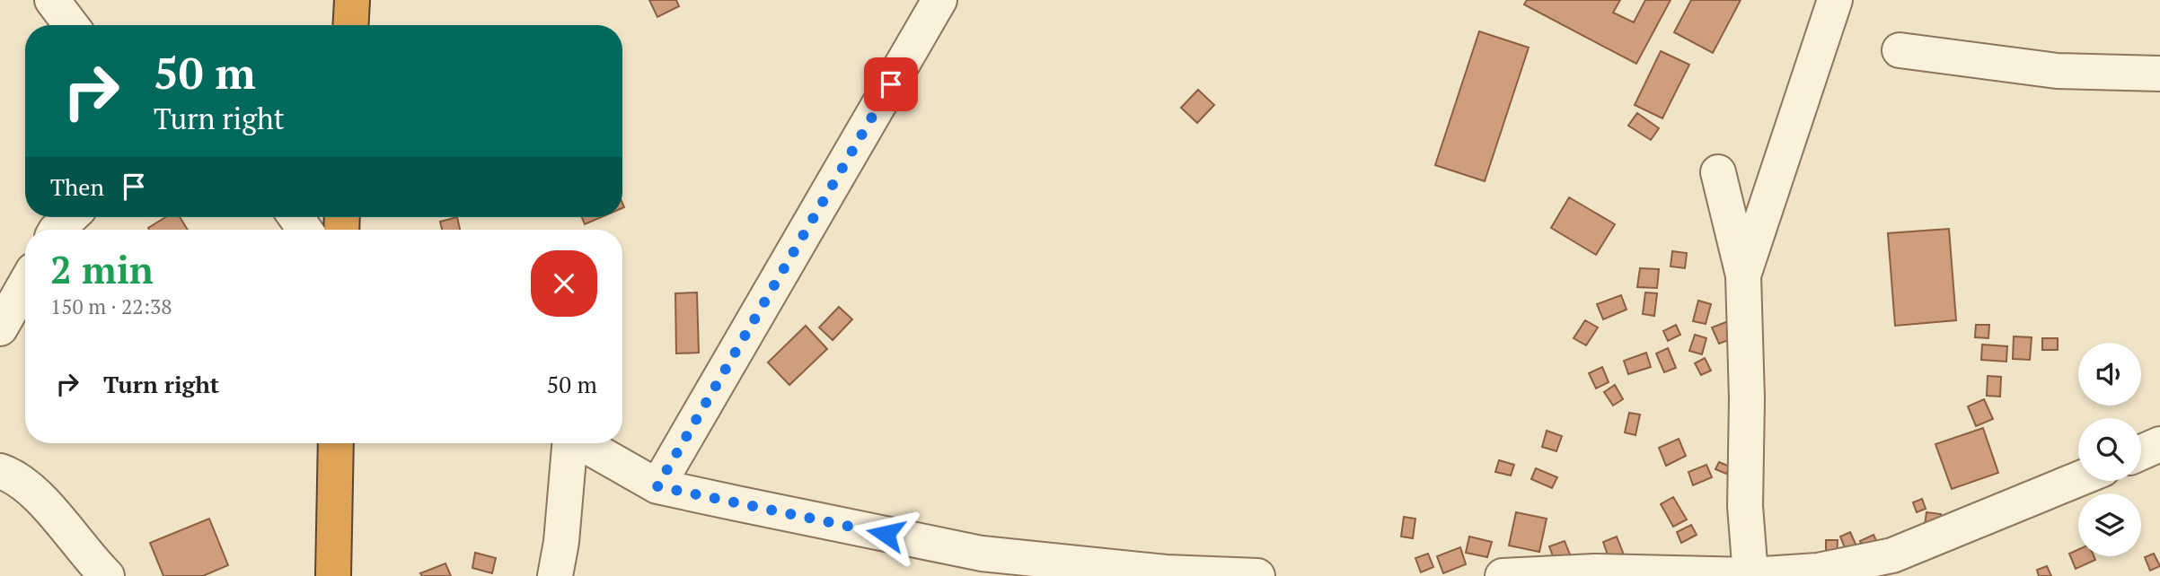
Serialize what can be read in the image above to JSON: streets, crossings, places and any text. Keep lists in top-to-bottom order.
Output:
{
  "page": {
    "turn": ["50 m", "Turn right"],
    "then": "Then",
    "heading": ["2 min", "150 m · 22:38"],
    "list": [
      {
        "name": "Turn right",
        "value": "50 m"
      }
    ]
  }
}
